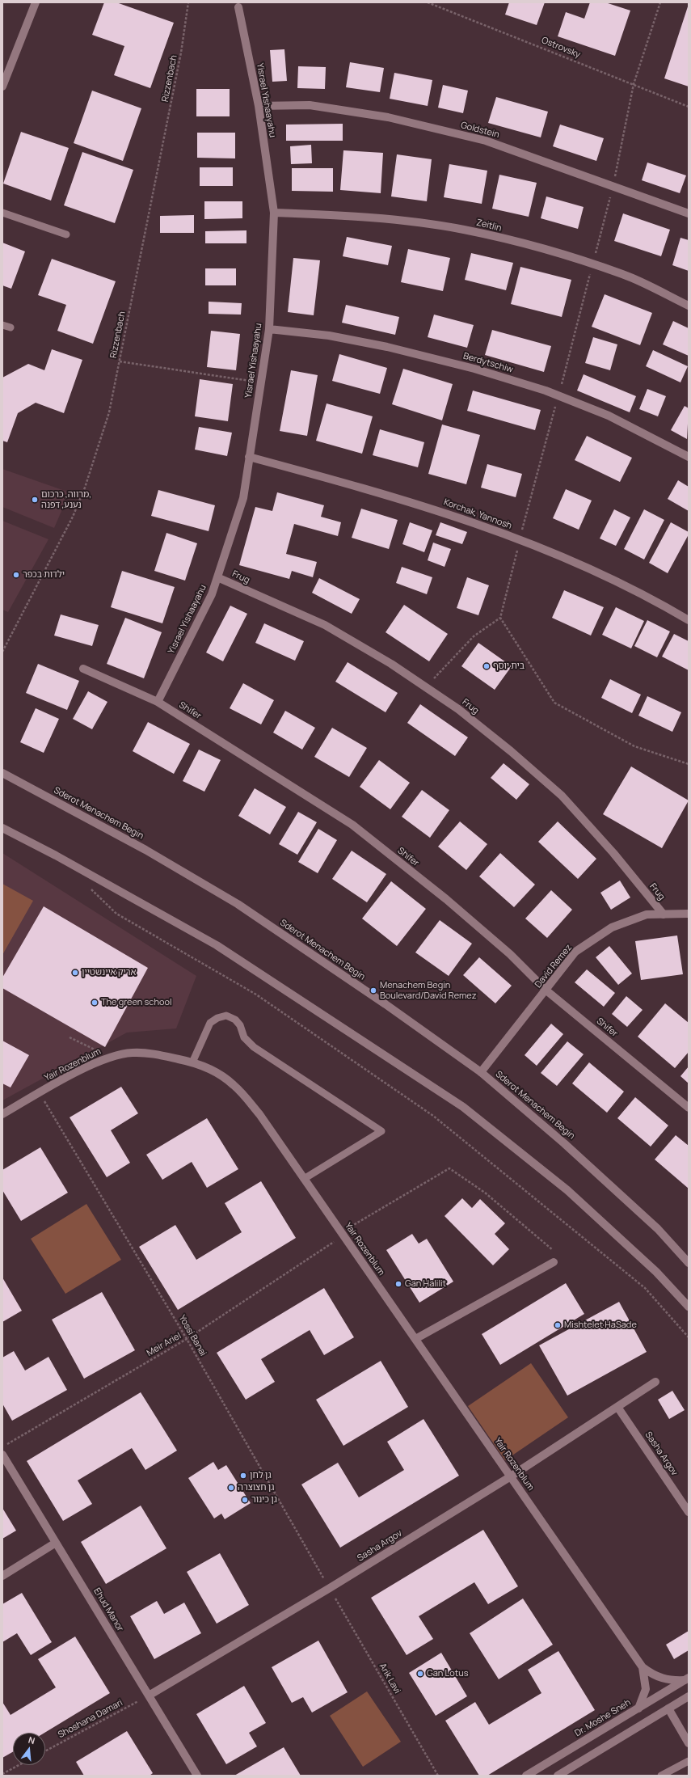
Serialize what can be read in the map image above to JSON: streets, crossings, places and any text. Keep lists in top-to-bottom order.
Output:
{
  "streets": {
    "street": [
      "Yisrael Yishaayahu",
      "Goldstein",
      "Zeitlin",
      "Berdytschiw",
      "Korchak, Yannosh",
      "Frug",
      "Shifer",
      "Sderot Menachem Begin",
      "David Remez",
      "Yair Rozenblum",
      "Sasha Argov",
      "Ehud Manor",
      "Dr. Moshe Sneh"
    ],
    "path": [
      "Ostrovsky",
      "Rizzenbach",
      "Yossi Banai",
      "Meir Ariel",
      "Arik Lavi",
      "Shoshana Damari"
    ]
  },
  "crossings": [
    ["Yisrael Yishaayahu", "Goldstein"],
    ["Yisrael Yishaayahu", "Zeitlin"],
    ["Yisrael Yishaayahu", "Berdytschiw"],
    ["Yisrael Yishaayahu", "Korchak, Yannosh"],
    ["Yisrael Yishaayahu", "Frug"],
    ["Yisrael Yishaayahu", "Shifer"],
    ["Frug", "David Remez"],
    ["Shifer", "David Remez"],
    ["Sderot Menachem Begin", "David Remez"],
    ["Yair Rozenblum", "Yossi Banai"],
    ["Yair Rozenblum", "Meir Ariel"],
    ["Yair Rozenblum", "Sasha Argov"],
    ["Yair Rozenblum", "Dr. Moshe Sneh"],
    ["Yossi Banai", "Meir Ariel"],
    ["Yossi Banai", "Sasha Argov"],
    ["Yossi Banai", "Arik Lavi"],
    ["Sasha Argov", "Ehud Manor"],
    ["Sasha Argov", "Arik Lavi"],
    ["Sasha Argov", "Shoshana Damari"],
    ["Ehud Manor", "Shoshana Damari"]
  ],
  "places": [
    "מרווה, כרכום, נענע, דפנה",
    "ילדות בכפר",
    "בית יוסף",
    "אריק איינשטיין",
    "Menachem Begin Boulevard/David Remez",
    "The green school",
    "Gan Halilit",
    "Mishtelet HaSade",
    "גן לחן",
    "גן חצוצרה",
    "גן כינור",
    "Gan Lotus"
  ],
  "north": "top"
}
